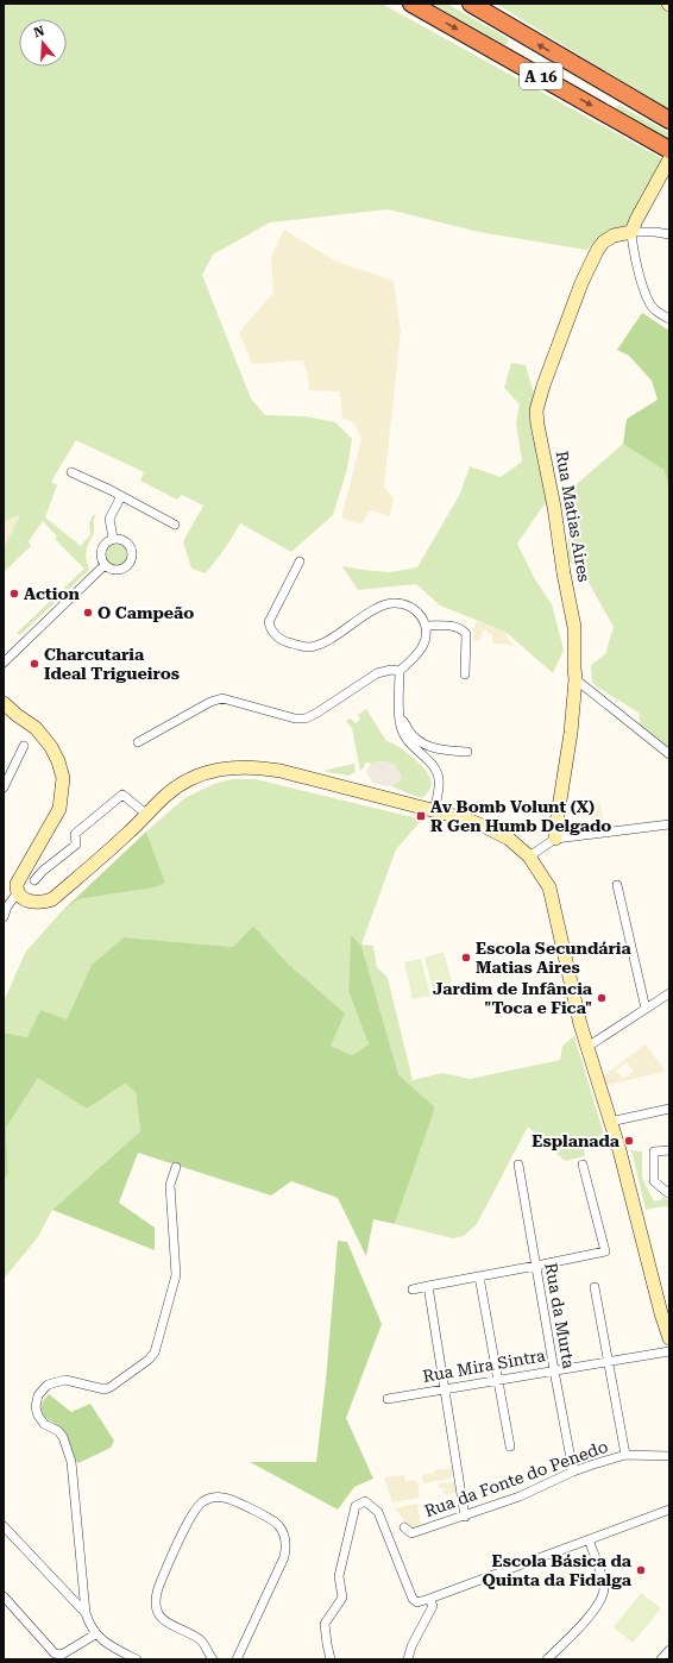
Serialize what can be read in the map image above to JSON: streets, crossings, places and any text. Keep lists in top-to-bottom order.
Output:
{
  "streets": {
    "highway": ["A 16"],
    "street": [
      "Rua Matias Aires",
      "Rua da Murta",
      "Rua Mira Sintra",
      "Rua da Fonte do Penedo"
    ]
  },
  "crossings": [
    ["Rua da Murta", "Rua Mira Sintra"],
    ["Rua da Murta", "Rua da Fonte do Penedo"]
  ],
  "places": {
    "other": [
      "Action",
      "O Campeão",
      "Charcutaria Ideal Trigueiros",
      "Escola Secundária Matias Aires",
      "Jardim de Infância \"Toca e Fica\"",
      "Esplanada",
      "Escola Básica da Quinta da Fidalga"
    ],
    "transit": ["Av Bomb Volunt (X) R Gen Humb Delgado"]
  },
  "north": "top"
}
